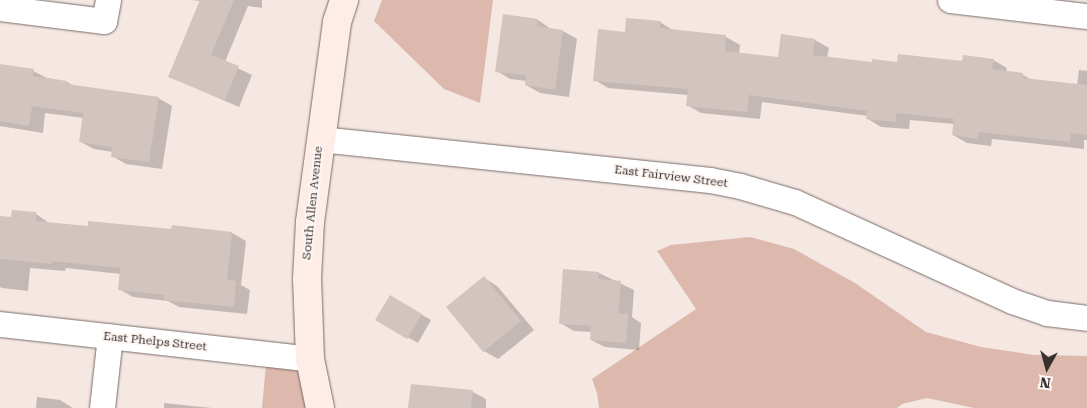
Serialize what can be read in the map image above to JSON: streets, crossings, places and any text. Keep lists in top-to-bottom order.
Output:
{
  "streets": {
    "street": ["East Fairview Street", "South Allen Avenue", "East Phelps Street"]
  },
  "crossings": [
    ["East Fairview Street", "South Allen Avenue"],
    ["South Allen Avenue", "East Phelps Street"]
  ],
  "north": "bottom"
}
